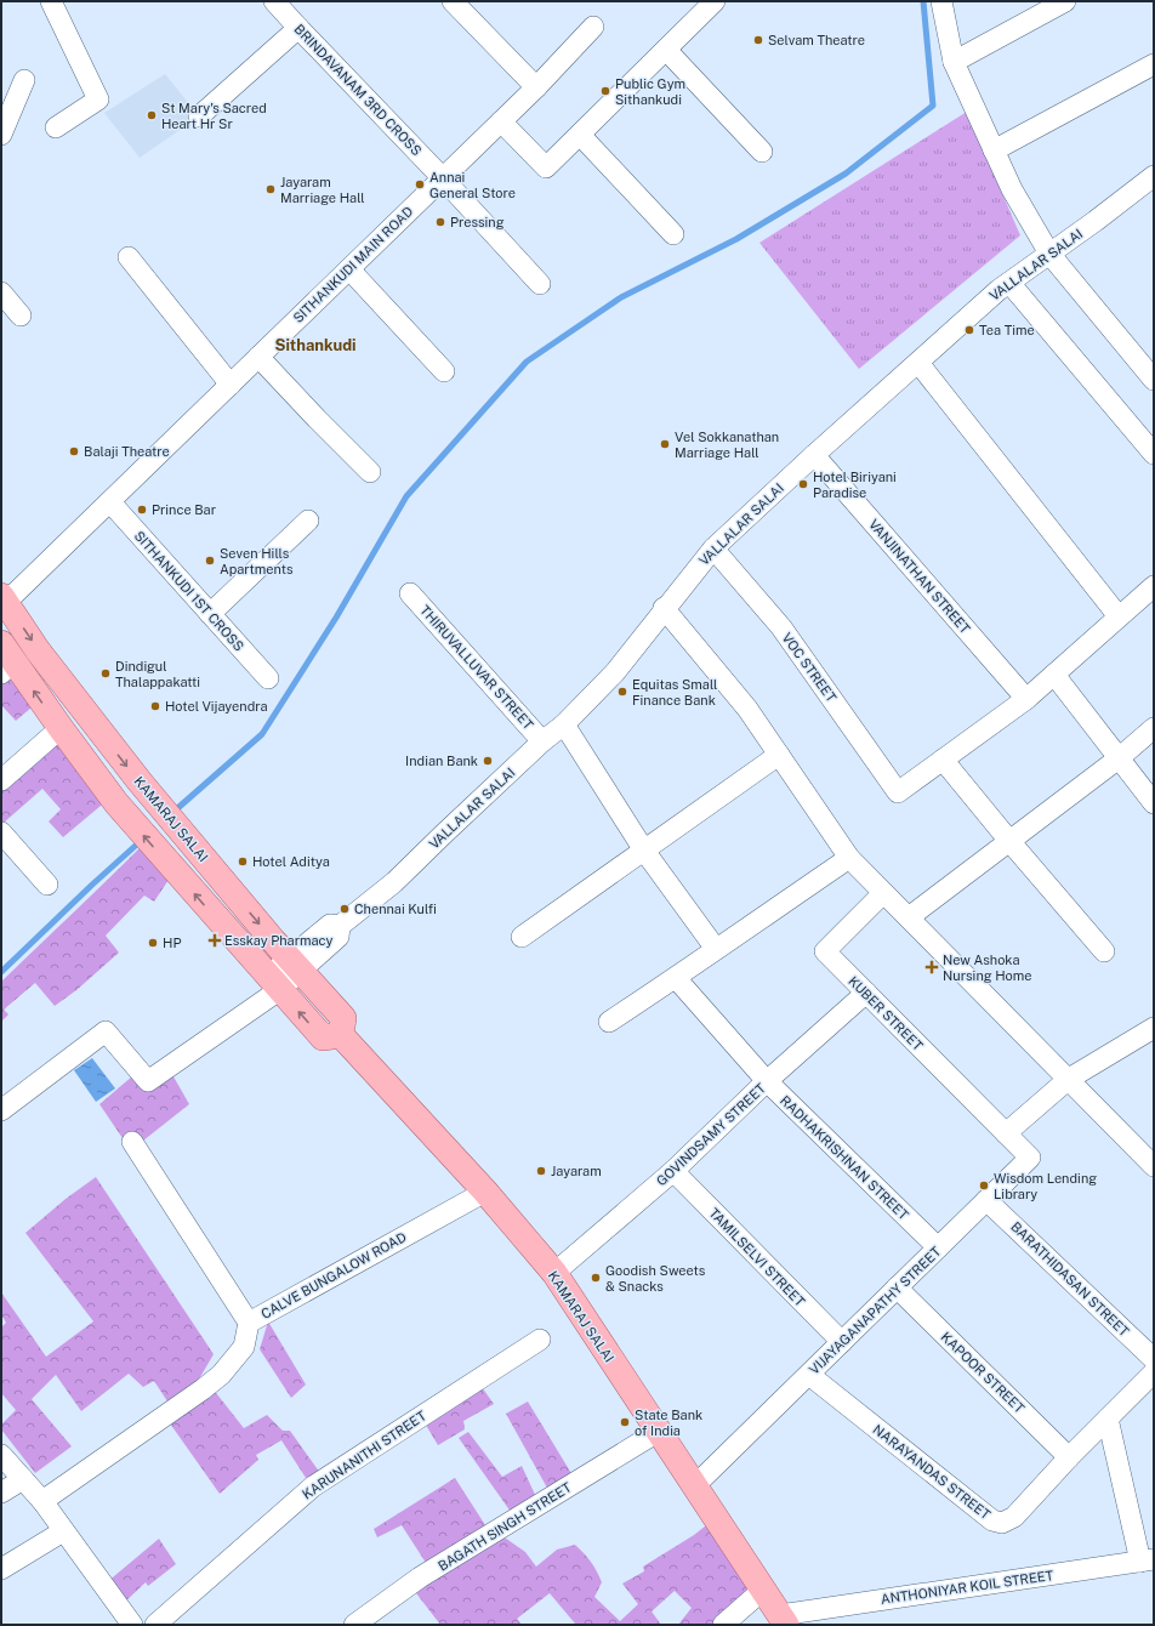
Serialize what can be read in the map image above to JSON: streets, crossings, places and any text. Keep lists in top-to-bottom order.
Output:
{
  "streets": {
    "main road": ["KAMARAJ SALAI"],
    "street": [
      "BRINDAVANAM 3RD CROSS",
      "SITHANKUDI MAIN ROAD",
      "VALLALAR SALAI",
      "VANJINATHAN STREET",
      "SITHANKUDI 1ST CROSS",
      "THIRUVALLUVAR STREET",
      "VOC STREET",
      "KUBER STREET",
      "GOVINDSAMY STREET",
      "RADHAKRISHNAN STREET",
      "TAMILSELVI STREET",
      "CALVE BUNGALOW ROAD",
      "BARATHIDASAN STREET",
      "VIJAYAGANAPATHY STREET",
      "KAPOOR STREET",
      "KARUNANITHI STREET",
      "NARAYANDAS STREET",
      "BAGATH SINGH STREET",
      "ANTHONIYAR KOIL STREET"
    ]
  },
  "crossings": [
    ["BRINDAVANAM 3RD CROSS", "SITHANKUDI MAIN ROAD"],
    ["SITHANKUDI MAIN ROAD", "SITHANKUDI 1ST CROSS"],
    ["SITHANKUDI MAIN ROAD", "KAMARAJ SALAI"],
    ["VALLALAR SALAI", "VANJINATHAN STREET"],
    ["VALLALAR SALAI", "THIRUVALLUVAR STREET"],
    ["VALLALAR SALAI", "VOC STREET"],
    ["VALLALAR SALAI", "KAMARAJ SALAI"],
    ["KAMARAJ SALAI", "GOVINDSAMY STREET"],
    ["KAMARAJ SALAI", "CALVE BUNGALOW ROAD"],
    ["KAMARAJ SALAI", "VIJAYAGANAPATHY STREET"],
    ["KAMARAJ SALAI", "BAGATH SINGH STREET"],
    ["KAMARAJ SALAI", "ANTHONIYAR KOIL STREET"],
    ["KUBER STREET", "GOVINDSAMY STREET"],
    ["KUBER STREET", "VIJAYAGANAPATHY STREET"],
    ["GOVINDSAMY STREET", "RADHAKRISHNAN STREET"],
    ["GOVINDSAMY STREET", "TAMILSELVI STREET"],
    ["RADHAKRISHNAN STREET", "VIJAYAGANAPATHY STREET"],
    ["TAMILSELVI STREET", "VIJAYAGANAPATHY STREET"],
    ["BARATHIDASAN STREET", "VIJAYAGANAPATHY STREET"],
    ["VIJAYAGANAPATHY STREET", "KAPOOR STREET"],
    ["VIJAYAGANAPATHY STREET", "NARAYANDAS STREET"],
    ["KAPOOR STREET", "NARAYANDAS STREET"]
  ],
  "districts": ["Sithankudi"],
  "places": {
    "other": [
      "Selvam Theatre",
      "Public Gym Sithankudi",
      "St Mary's Sacred Heart Hr Sr",
      "Annai General Store",
      "Jayaram Marriage Hall",
      "Pressing",
      "Tea Time",
      "Vel Sokkanathan Marriage Hall",
      "Balaji Theatre",
      "Hotel Biriyani Paradise",
      "Prince Bar",
      "Seven Hills Apartments",
      "Dindigul Thalappakatti",
      "Equitas Small Finance Bank",
      "Hotel Vijayendra",
      "Indian Bank",
      "Hotel Aditya",
      "Chennai Kulfi",
      "HP",
      "Jayaram",
      "Wisdom Lending Library",
      "Goodish Sweets & Snacks",
      "State Bank of India"
    ],
    "health": ["Esskay Pharmacy", "New Ashoka Nursing Home"]
  }
}
